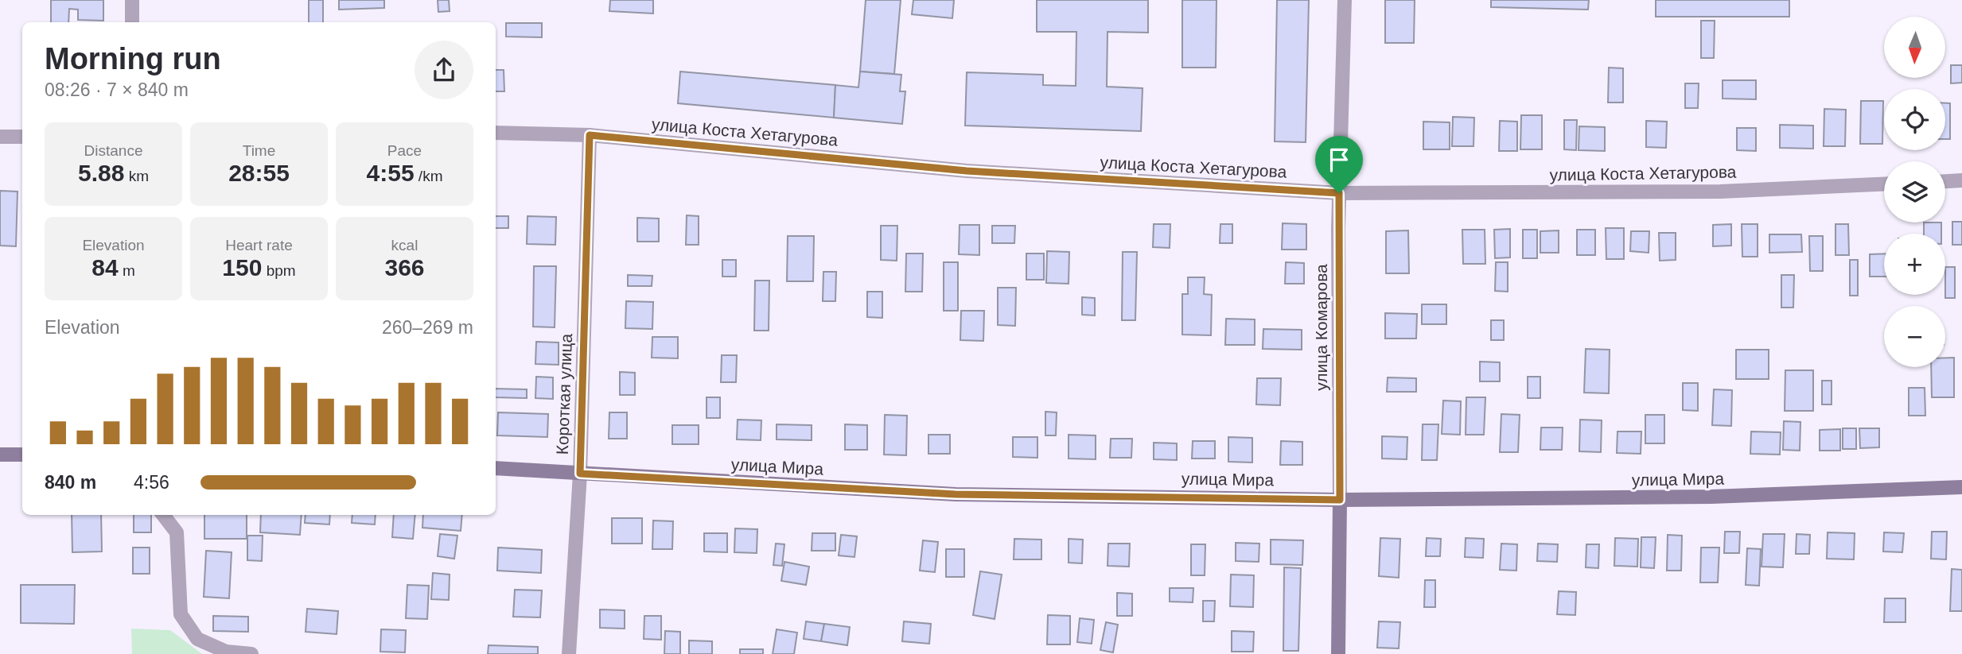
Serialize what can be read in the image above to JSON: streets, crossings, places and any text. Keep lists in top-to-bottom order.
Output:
{
  "streets": {
    "main road": ["улица Комарова", "улица Мира"],
    "street": ["улица Коста Хетагурова", "Короткая улица"]
  },
  "crossings": [
    ["улица Коста Хетагурова", "улица Комарова"],
    ["улица Коста Хетагурова", "Короткая улица"],
    ["улица Комарова", "улица Мира"],
    ["Короткая улица", "улица Мира"]
  ],
  "north": "bottom",
  "page": {
    "map_buttons": ["+", "−"],
    "heading": ["Morning run", "08:26 · 7 × 840 m"],
    "stats": [
      ["Distance", "5.88 km"],
      ["Time", "28:55"],
      ["Pace", "4:55 /km"],
      ["Elevation", "84 m"],
      ["Heart rate", "150 bpm"],
      ["kcal", "366"]
    ],
    "chart": ["Elevation", "260–269 m"],
    "list": [
      {
        "name": "840 m",
        "note": "4:56"
      }
    ]
  }
}
